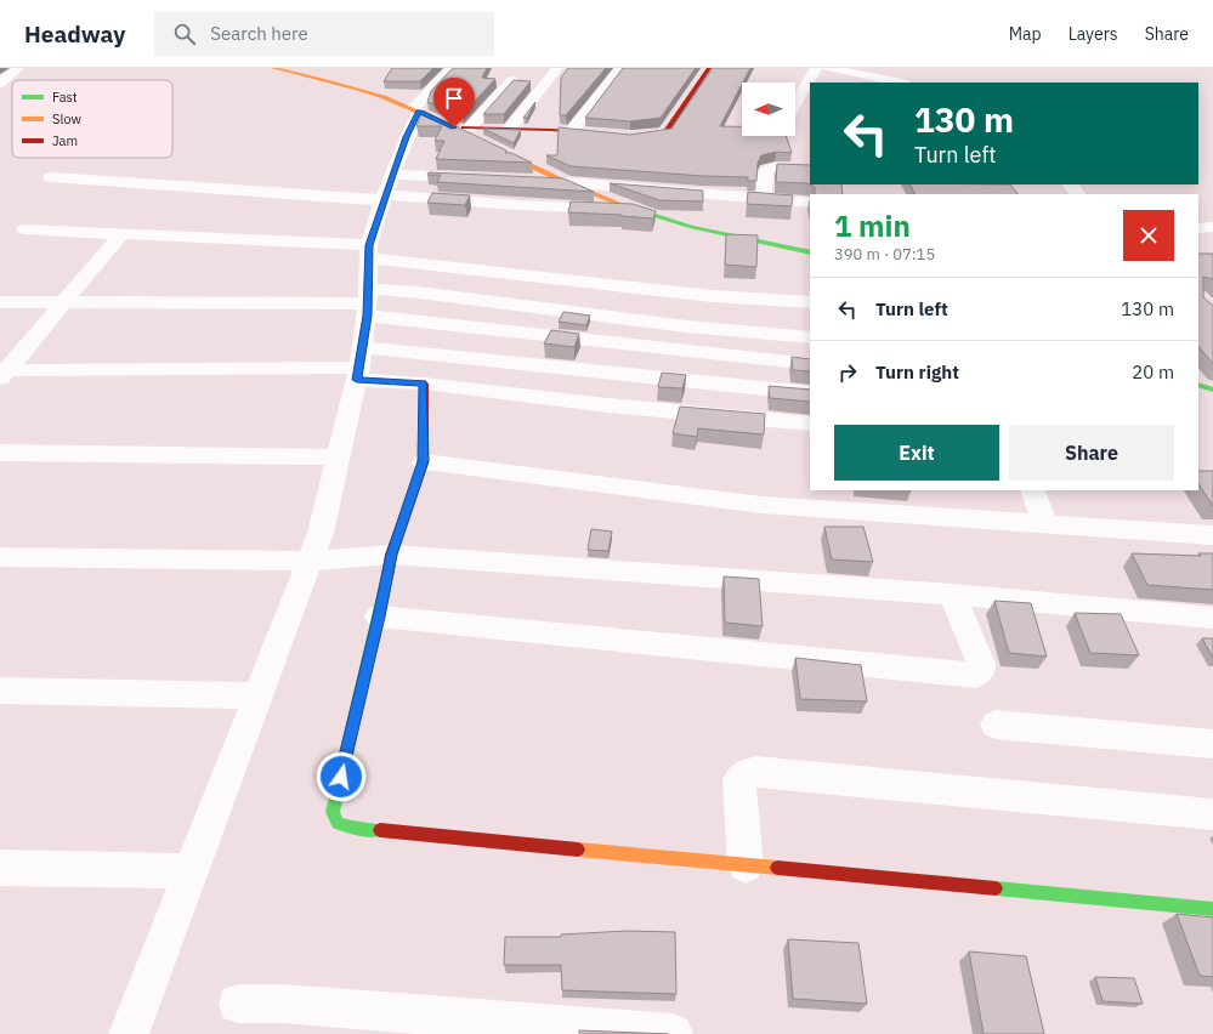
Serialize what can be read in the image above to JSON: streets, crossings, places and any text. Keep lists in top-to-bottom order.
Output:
{
  "legend": ["Fast", "Slow", "Jam"],
  "north": "left",
  "page": {
    "header": "Headway",
    "search": "Search here",
    "nav": ["Map", "Layers", "Share"],
    "turn": ["130 m", "Turn left"],
    "heading": ["1 min", "390 m · 07:15"],
    "list": [
      {
        "name": "Turn left",
        "value": "130 m"
      },
      {
        "name": "Turn right",
        "value": "20 m"
      }
    ],
    "buttons": ["Exit", "Share"]
  }
}
